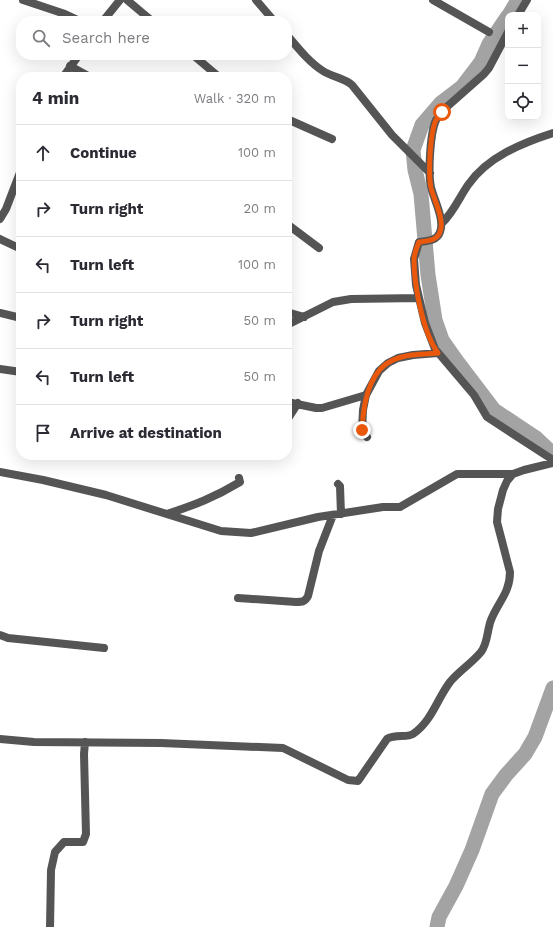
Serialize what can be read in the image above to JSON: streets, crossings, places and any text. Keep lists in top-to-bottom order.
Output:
{
  "page": {
    "map_buttons": ["+", "−"],
    "search": "Search here",
    "heading": ["4 min", "Walk · 320 m"],
    "list": [
      ["Continue", "100 m"],
      ["Turn right", "20 m"],
      ["Turn left", "100 m"],
      ["Turn right", "50 m"],
      ["Turn left", "50 m"],
      "Arrive at destination"
    ]
  }
}
